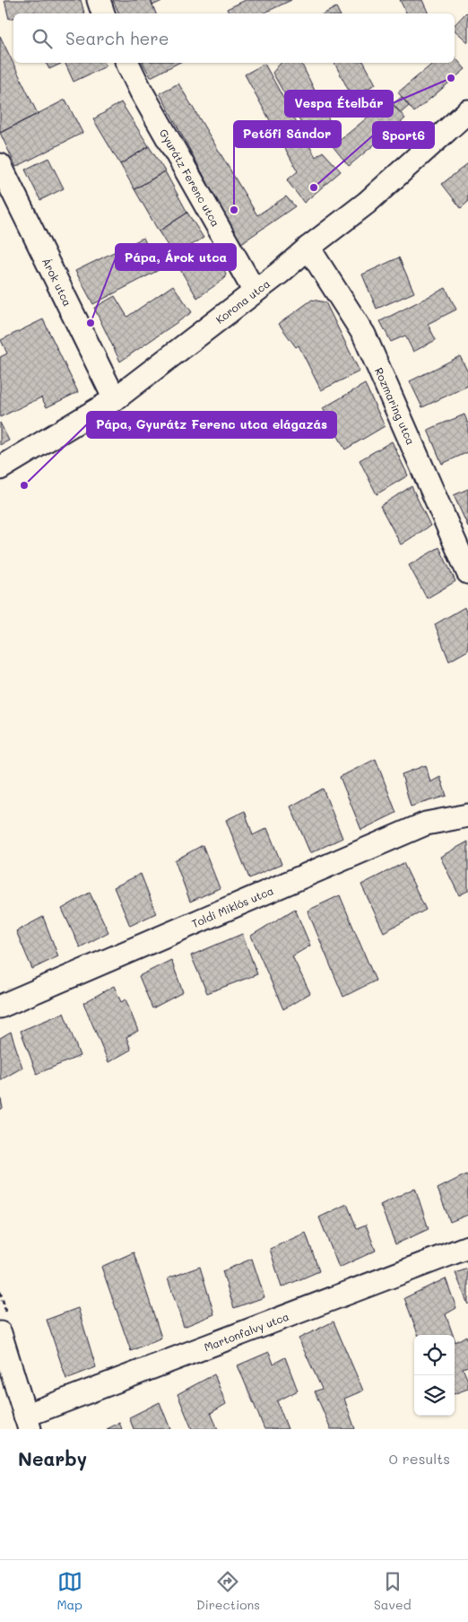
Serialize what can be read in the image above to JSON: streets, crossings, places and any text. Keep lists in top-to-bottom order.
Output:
{
  "streets": {
    "street": [
      "Gyurátz Ferenc utca",
      "Árok utca",
      "Korona utca",
      "Rozmaring utca",
      "Toldi Miklós utca",
      "Martonfalvy utca"
    ]
  },
  "crossings": [
    ["Gyurátz Ferenc utca", "Korona utca"],
    ["Árok utca", "Korona utca"],
    ["Korona utca", "Rozmaring utca"]
  ],
  "places": [
    "Vespa Ételbár",
    "Sport6",
    "Petőfi Sándor",
    "Pápa, Árok utca",
    "Pápa, Gyurátz Ferenc utca elágazás"
  ],
  "page": {
    "search": "Search here",
    "heading": ["Nearby", "0 results"],
    "nav": ["Map", "Directions", "Saved"]
  }
}
